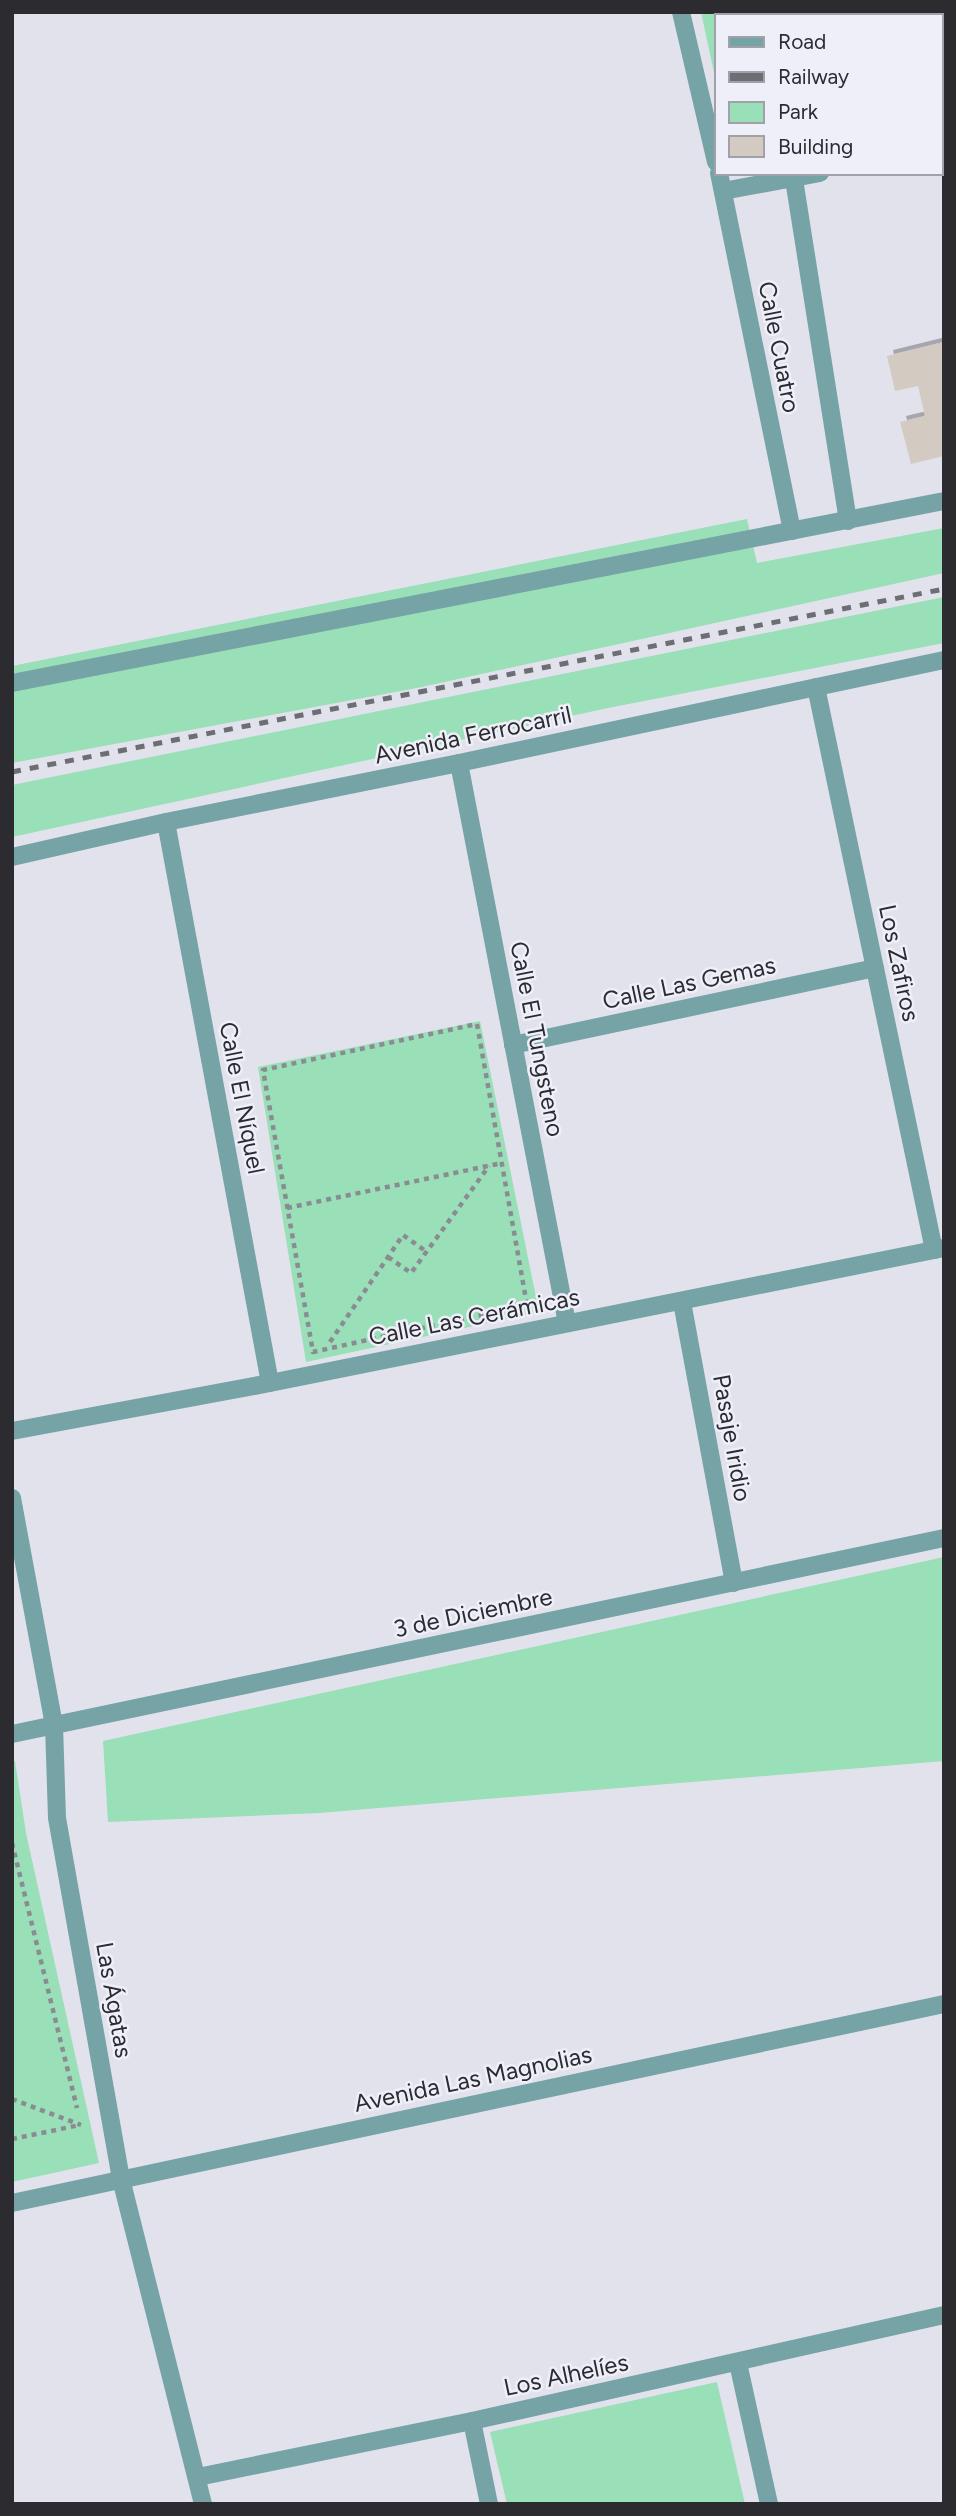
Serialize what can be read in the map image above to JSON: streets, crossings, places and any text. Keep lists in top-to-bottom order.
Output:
{
  "streets": {
    "street": [
      "Calle Cuatro",
      "Avenida Ferrocarril",
      "Los Zafiros",
      "Calle Las Gemas",
      "Calle El Tungsteno",
      "Calle El Níquel",
      "Calle Las Cerámicas",
      "Pasaje Iridio",
      "3 de Diciembre",
      "Las Ágatas",
      "Avenida Las Magnolias",
      "Los Alhelíes"
    ]
  },
  "crossings": [
    ["Avenida Ferrocarril", "Los Zafiros"],
    ["Avenida Ferrocarril", "Calle El Tungsteno"],
    ["Avenida Ferrocarril", "Calle El Níquel"],
    ["Los Zafiros", "Calle Las Gemas"],
    ["Los Zafiros", "Calle Las Cerámicas"],
    ["Calle Las Gemas", "Calle El Tungsteno"],
    ["Calle El Tungsteno", "Calle Las Cerámicas"],
    ["Calle El Níquel", "Calle Las Cerámicas"],
    ["Calle Las Cerámicas", "Pasaje Iridio"],
    ["Pasaje Iridio", "3 de Diciembre"],
    ["3 de Diciembre", "Las Ágatas"],
    ["Las Ágatas", "Avenida Las Magnolias"],
    ["Las Ágatas", "Los Alhelíes"]
  ],
  "legend": [
    "Road",
    "Railway",
    "Park",
    "Building"
  ]
}
